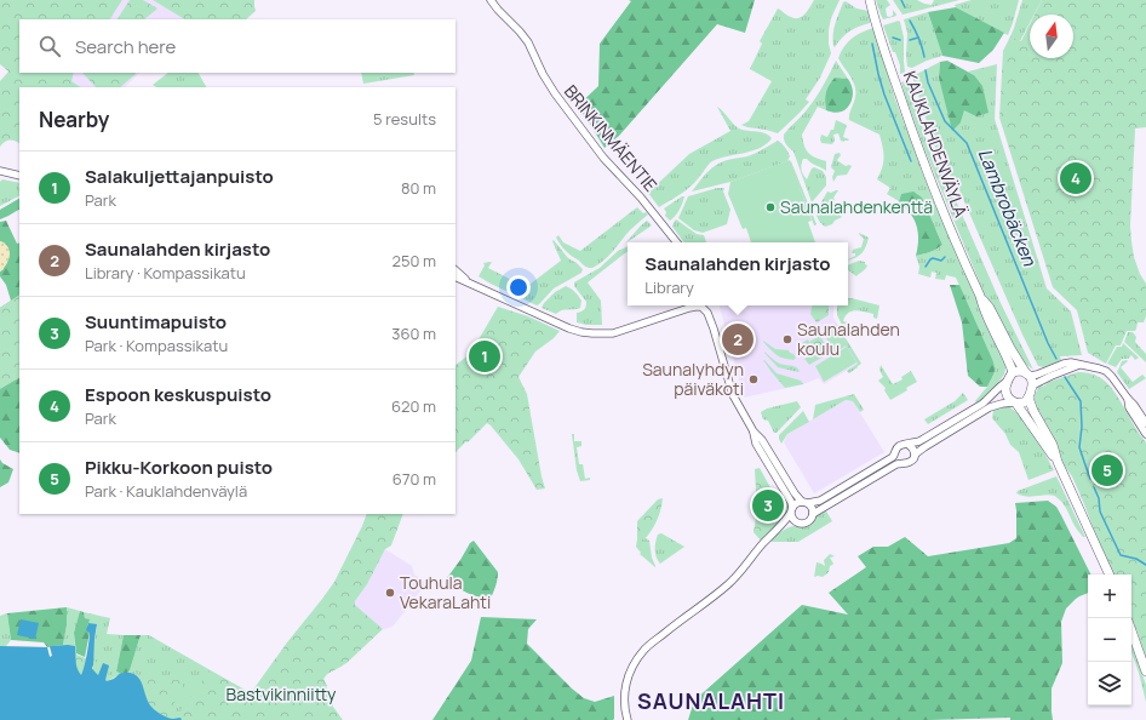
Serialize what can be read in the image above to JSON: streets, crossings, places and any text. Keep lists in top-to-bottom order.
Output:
{
  "streets": {
    "main road": ["KAUKLAHDENVÄYLÄ"],
    "street": ["BRINKINMÄENTIE"]
  },
  "districts": ["SAUNALAHTI"],
  "water": ["Lambrobäcken"],
  "parks": ["Bastvikinniitty"],
  "places": [
    "Saunalahdenkenttä",
    "Saunalahden koulu",
    "Saunalyhdyn päiväkoti",
    "Touhula VekaraLahti"
  ],
  "north": "top",
  "page": {
    "search": "Search here",
    "heading": ["Nearby", "5 results"],
    "list": [
      {
        "mark": "1",
        "name": "Salakuljettajanpuisto",
        "note": "Park",
        "value": "80 m"
      },
      {
        "mark": "2",
        "name": "Saunalahden kirjasto",
        "note": "Library · Kompassikatu",
        "value": "250 m"
      },
      {
        "mark": "3",
        "name": "Suuntimapuisto",
        "note": "Park · Kompassikatu",
        "value": "360 m"
      },
      {
        "mark": "4",
        "name": "Espoon keskuspuisto",
        "note": "Park",
        "value": "620 m"
      },
      {
        "mark": "5",
        "name": "Pikku-Korkoon puisto",
        "note": "Park · Kauklahdenväylä",
        "value": "670 m"
      }
    ],
    "pins": [
      "4",
      "2",
      "1",
      "5",
      "3"
    ],
    "popup": ["Saunalahden kirjasto", "Library"],
    "map_buttons": ["+", "−"]
  }
}
